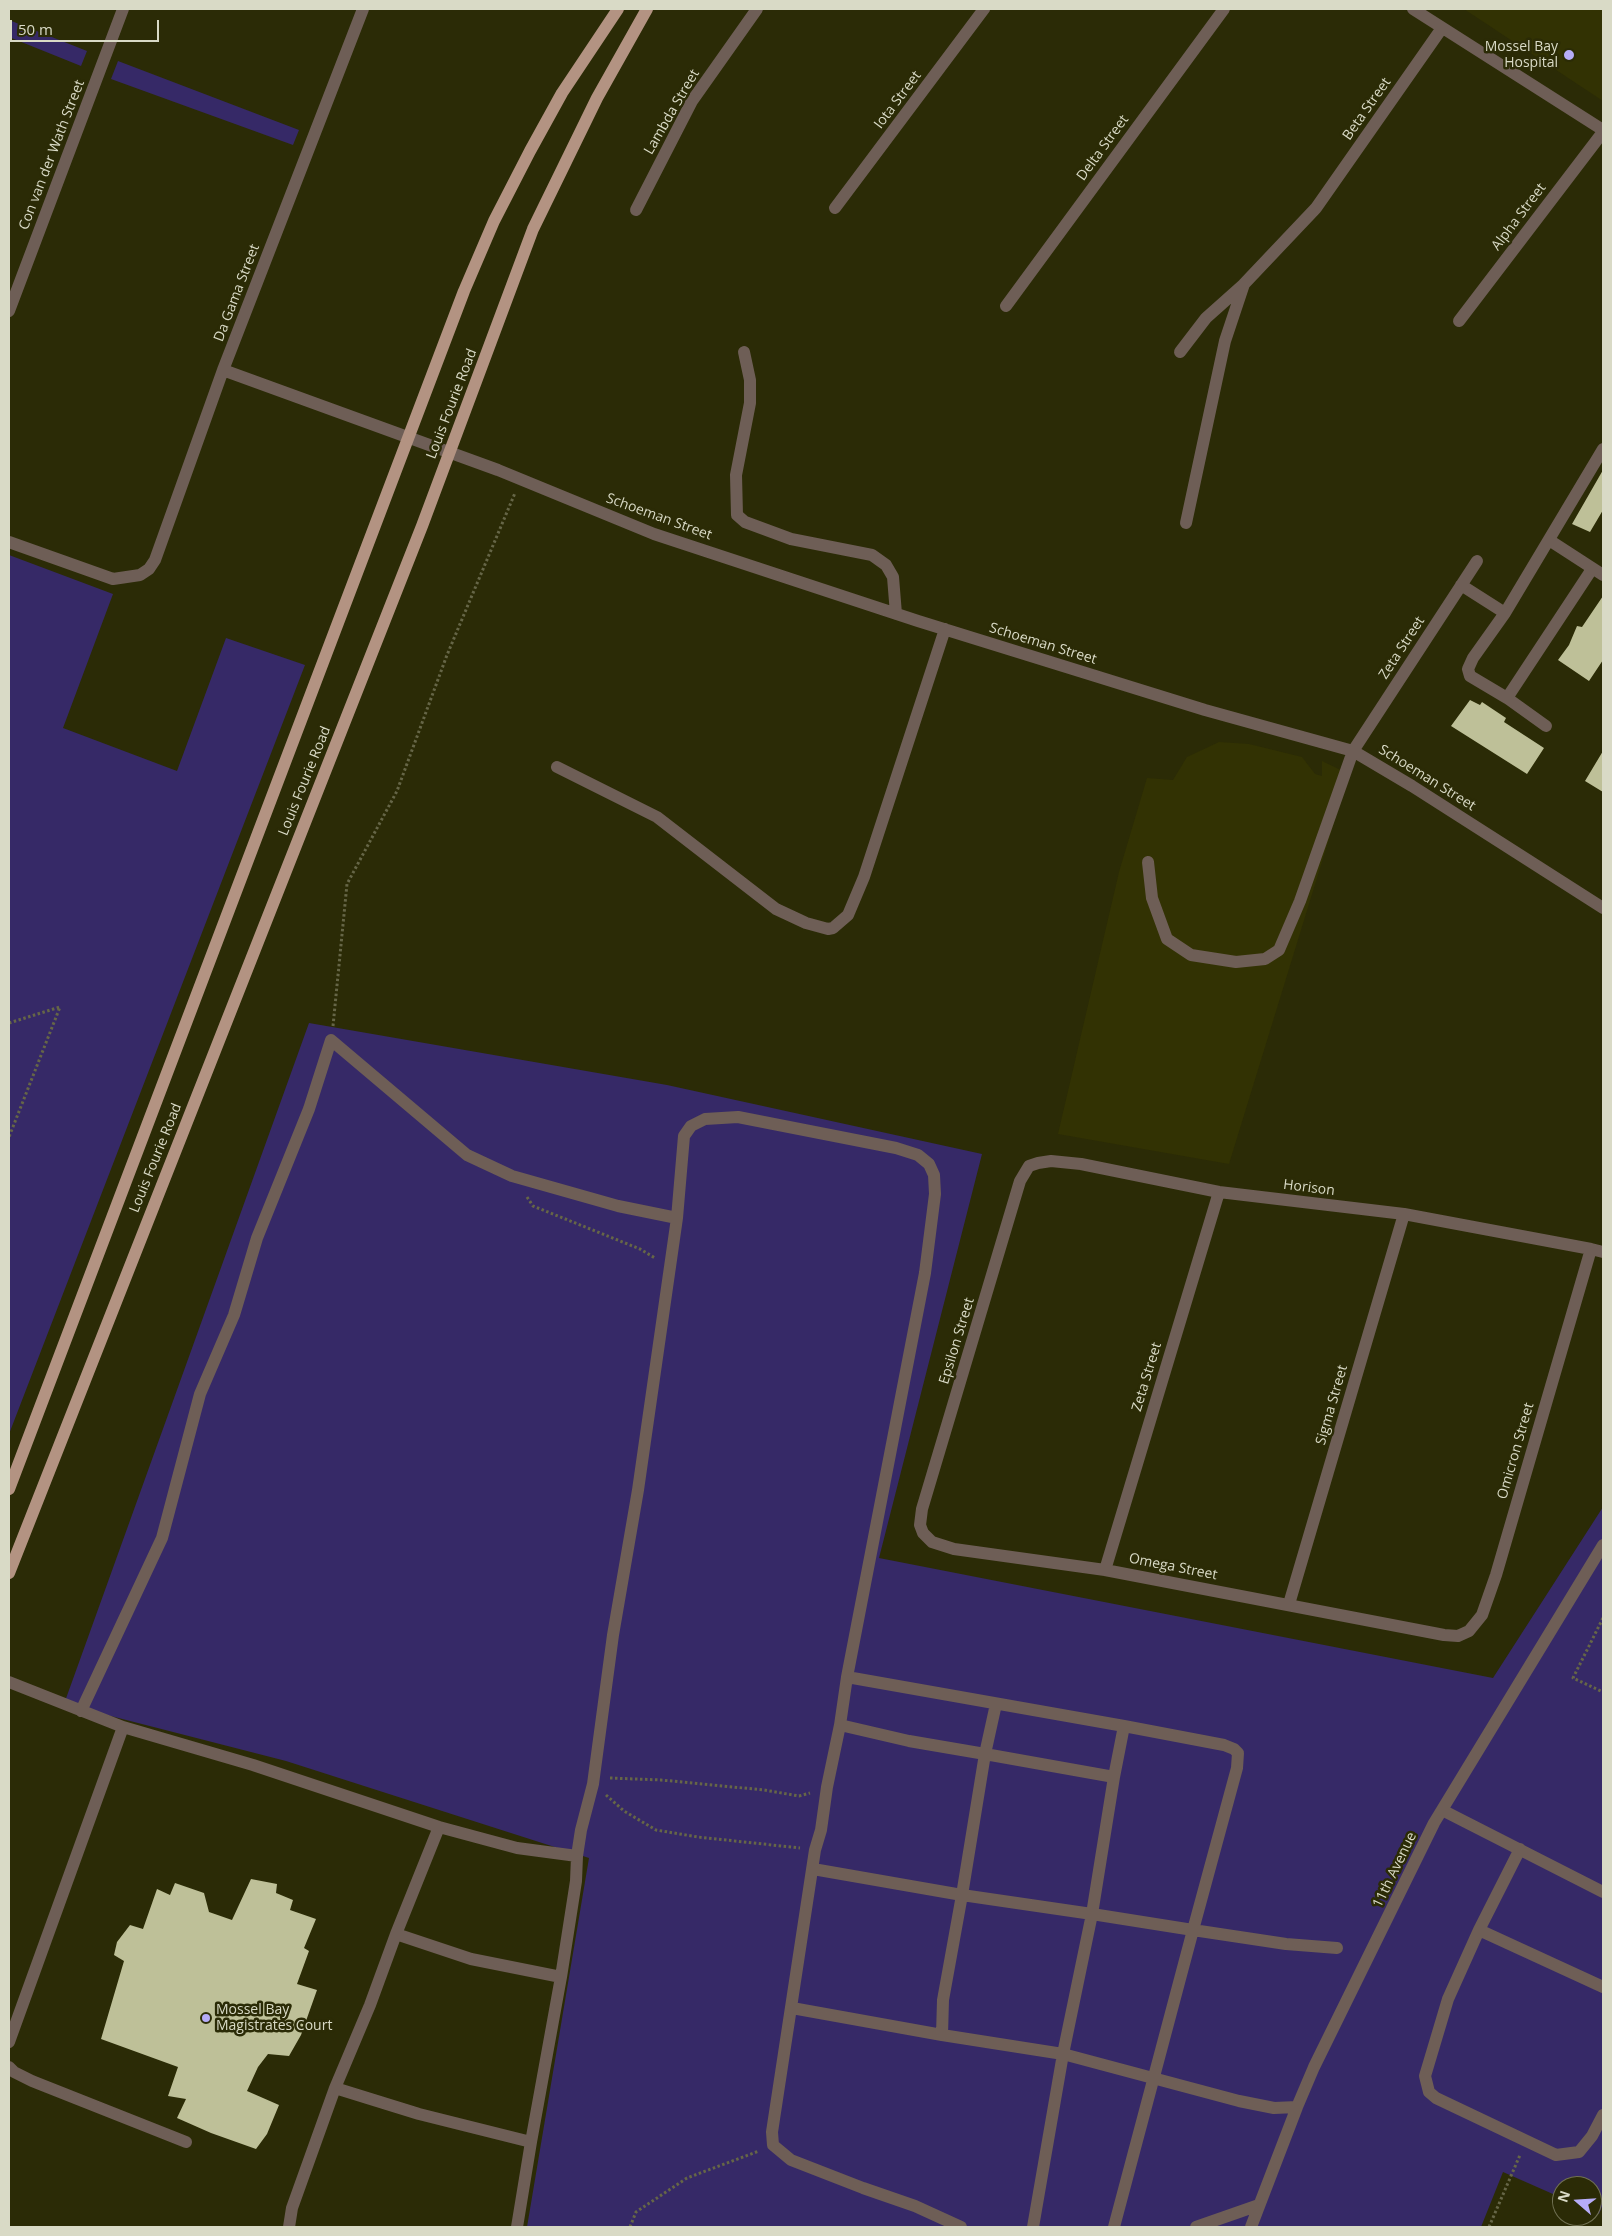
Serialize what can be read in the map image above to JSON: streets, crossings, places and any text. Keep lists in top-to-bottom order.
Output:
{
  "streets": {
    "main road": ["Louis Fourie Road"],
    "street": [
      "Iota Street",
      "Beta Street",
      "Lambda Street",
      "Delta Street",
      "Con van der Wath Street",
      "Alpha Street",
      "Da Gama Street",
      "Schoeman Street",
      "Zeta Street",
      "Horison",
      "Epsilon Street",
      "Sigma Street",
      "Omicron Street",
      "Omega Street",
      "11th Avenue"
    ]
  },
  "crossings": [
    ["Da Gama Street", "Schoeman Street"],
    ["Louis Fourie Road", "Schoeman Street"],
    ["Schoeman Street", "Zeta Street"],
    ["Zeta Street", "Horison"],
    ["Zeta Street", "Omega Street"],
    ["Horison", "Epsilon Street"],
    ["Horison", "Sigma Street"],
    ["Horison", "Omicron Street"],
    ["Epsilon Street", "Omega Street"],
    ["Sigma Street", "Omega Street"],
    ["Omicron Street", "Omega Street"]
  ],
  "places": ["Mossel Bay Hospital", "Mossel Bay Magistrates Court"],
  "scale_bar": "50 m",
  "north": "left"
}
